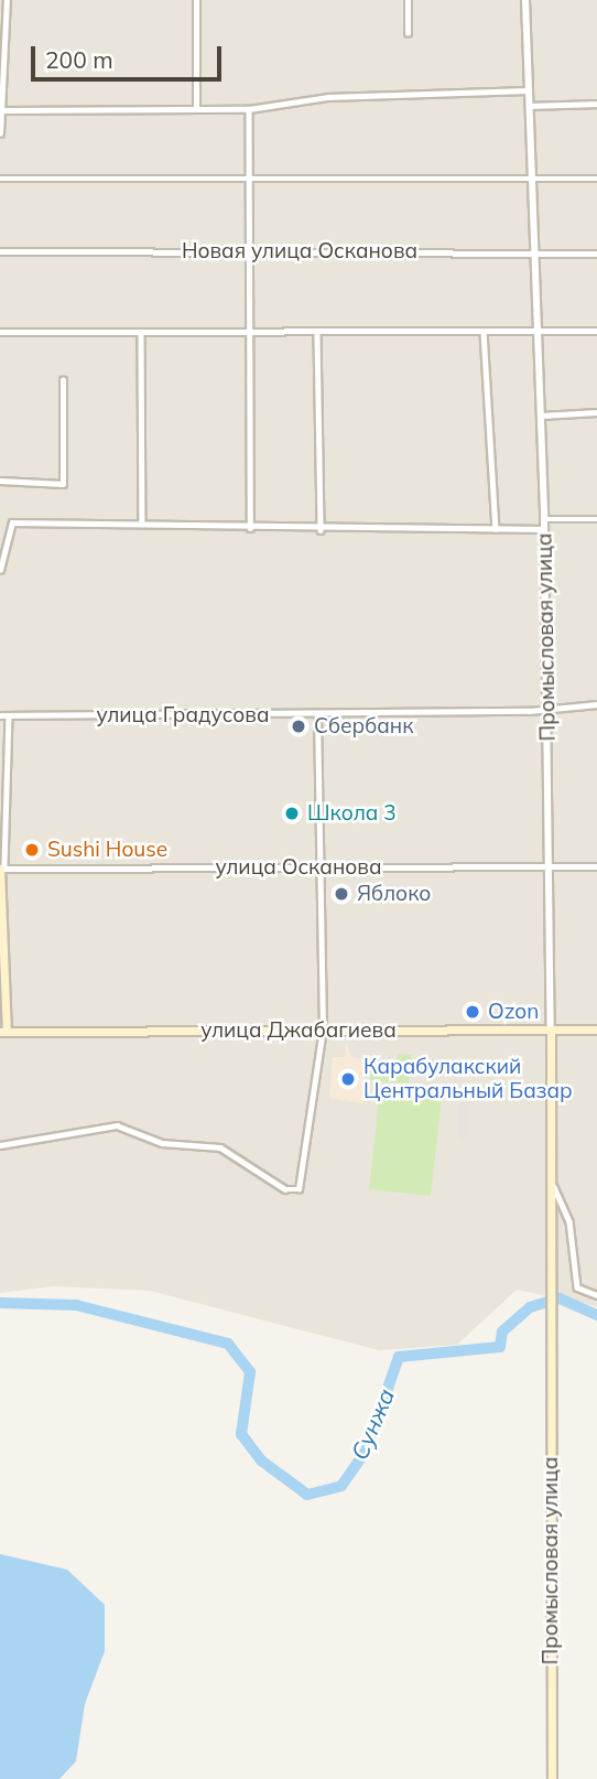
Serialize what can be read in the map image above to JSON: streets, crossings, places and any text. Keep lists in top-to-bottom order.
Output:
{
  "streets": {
    "main road": ["Промысловая улица", "улица Джабагиева"],
    "street": ["Новая улица Осканова", "улица Градусова", "улица Осканова"]
  },
  "crossings": [
    ["Новая улица Осканова", "Промысловая улица"],
    ["Промысловая улица", "улица Градусова"],
    ["Промысловая улица", "улица Осканова"],
    ["Промысловая улица", "улица Джабагиева"]
  ],
  "water": ["Сунжа"],
  "places": [
    "Сбербанк",
    "Школа 3",
    "Sushi House",
    "Яблоко",
    "Ozon",
    "Карабулакский Центральный Базар"
  ],
  "scale_bar": "200 m"
}
